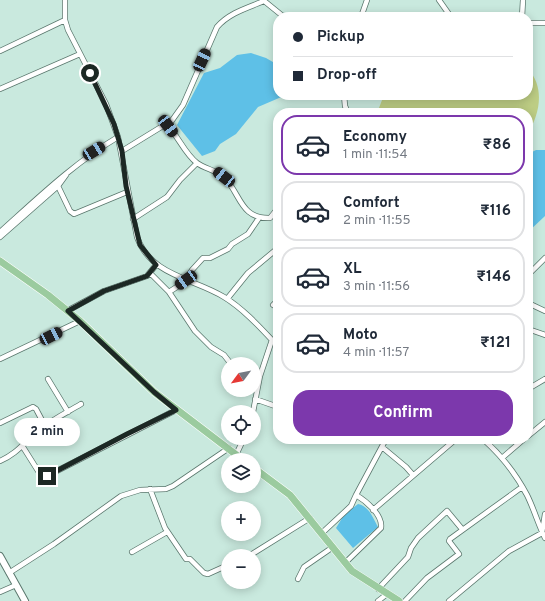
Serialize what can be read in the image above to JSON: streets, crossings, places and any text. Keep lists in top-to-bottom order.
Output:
{
  "north": "bottom left",
  "page": {
    "banner": ["Pickup", "Drop-off"],
    "list": [
      {
        "name": "Economy",
        "note": "1 min · 11:54",
        "value": "₹86"
      },
      {
        "name": "Comfort",
        "note": "2 min · 11:55",
        "value": "₹116"
      },
      {
        "name": "XL",
        "note": "3 min · 11:56",
        "value": "₹146"
      },
      {
        "name": "Moto",
        "note": "4 min · 11:57",
        "value": "₹121"
      }
    ],
    "map_buttons": ["+", "−"],
    "buttons": "Confirm",
    "bubble": "2 min"
  }
}
